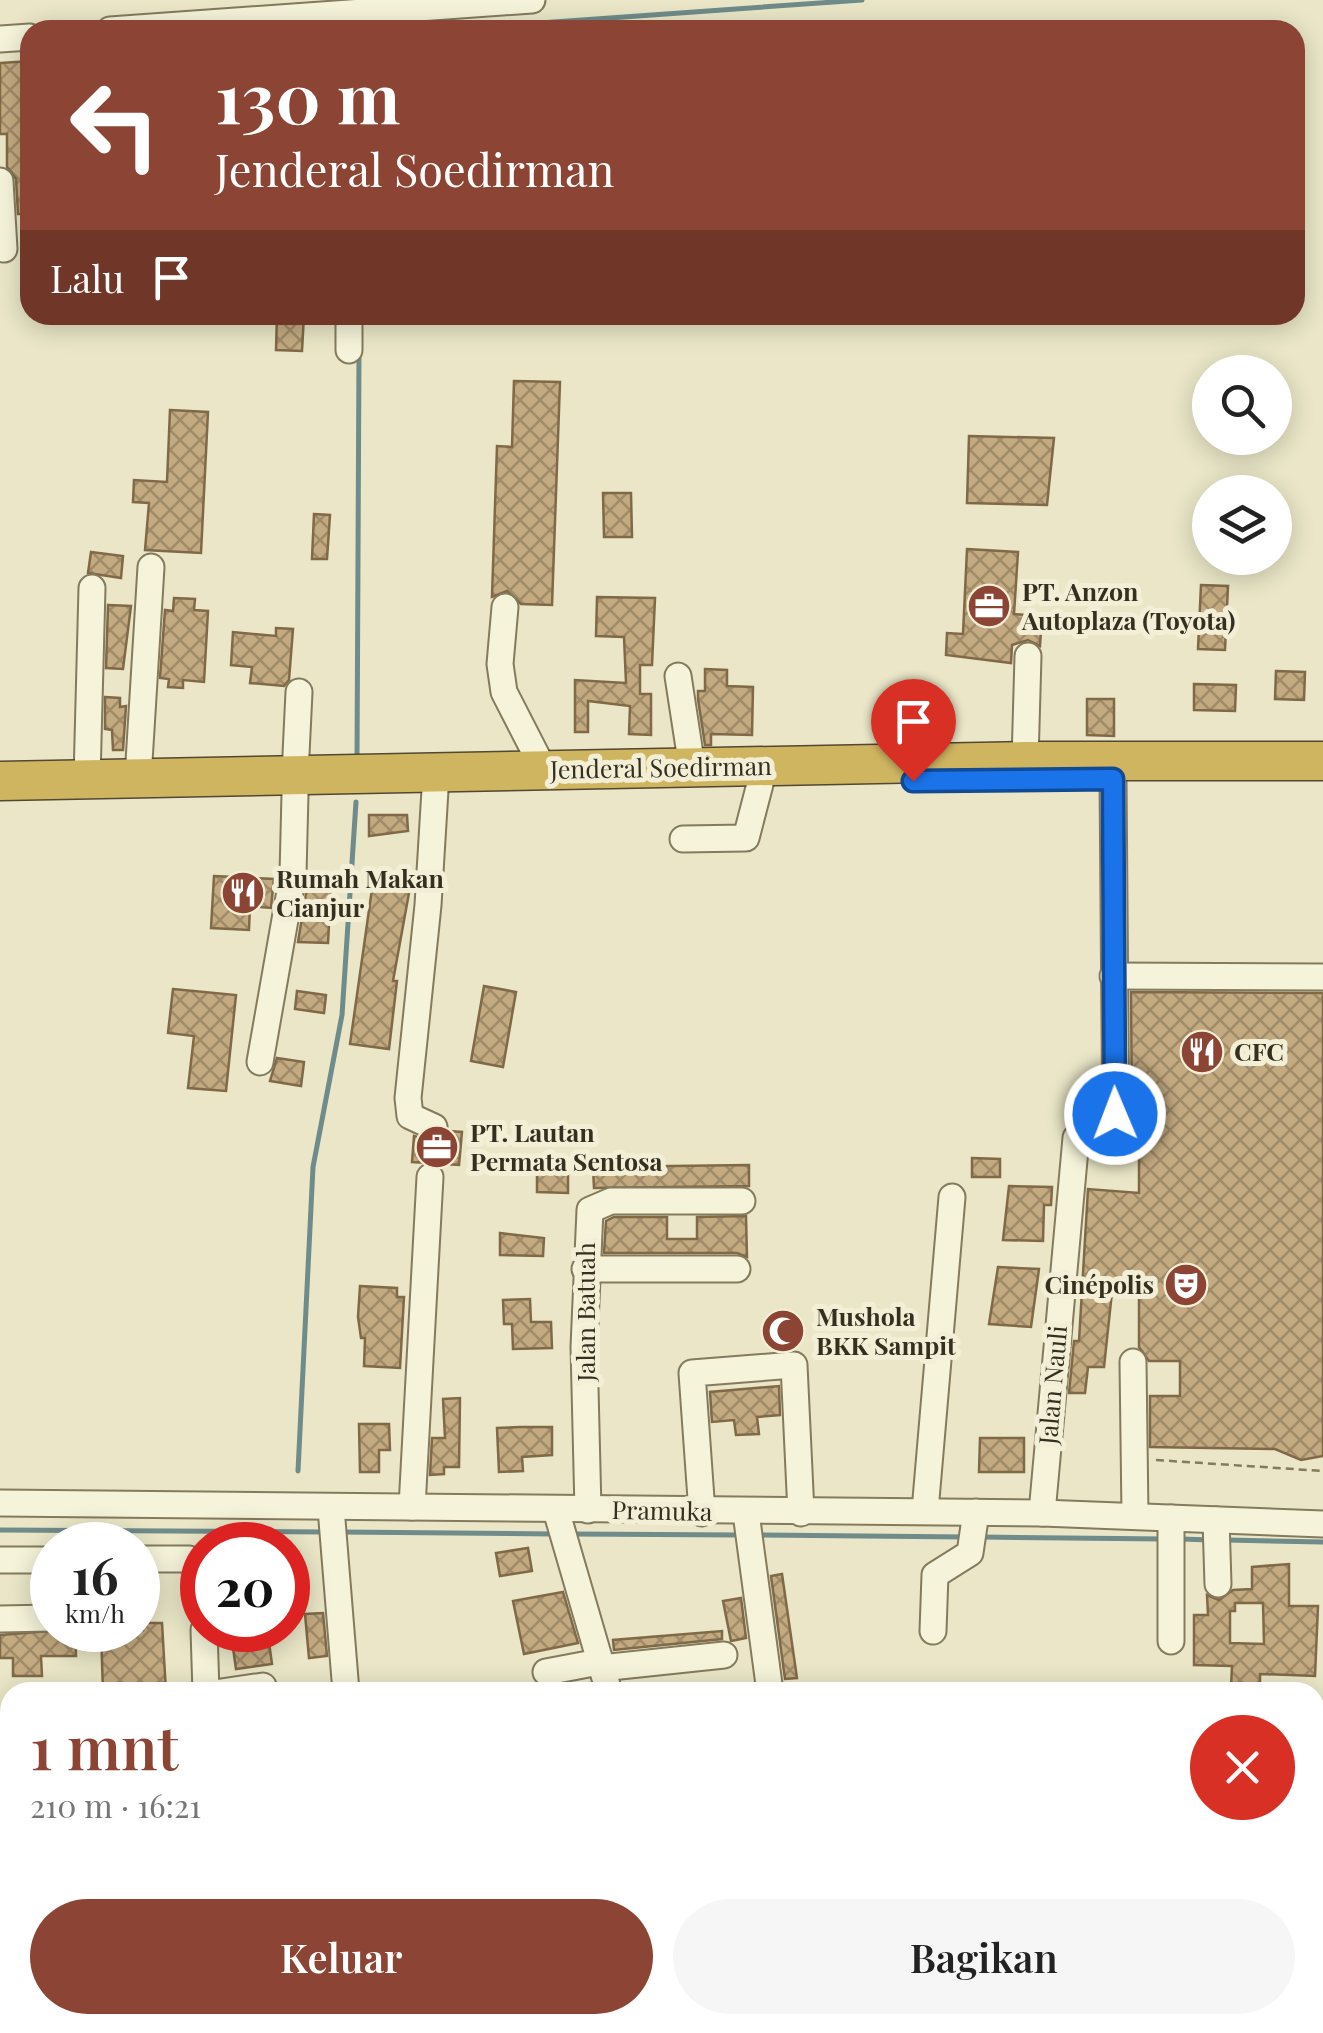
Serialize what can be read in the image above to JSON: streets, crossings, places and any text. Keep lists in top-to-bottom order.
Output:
{
  "streets": {
    "highway": ["Jenderal Soedirman"],
    "street": ["Jalan Batuah", "Jalan Nauli", "Pramuka"]
  },
  "crossings": [
    ["Jalan Batuah", "Pramuka"],
    ["Jalan Nauli", "Pramuka"]
  ],
  "places": {
    "office": ["PT. Anzon Autoplaza (Toyota)", "PT. Lautan Permata Sentosa"],
    "restaurant": ["Rumah Makan Cianjur", "CFC"],
    "theatre": ["Cinépolis"],
    "mosque": ["Mushola BKK Sampit"]
  },
  "page": {
    "turn": ["130 m", "Jenderal Soedirman"],
    "then": "Lalu",
    "speed": "16 km/h",
    "limit": "20",
    "heading": ["1 mnt", "210 m · 16:21"],
    "buttons": ["Keluar", "Bagikan"]
  }
}
